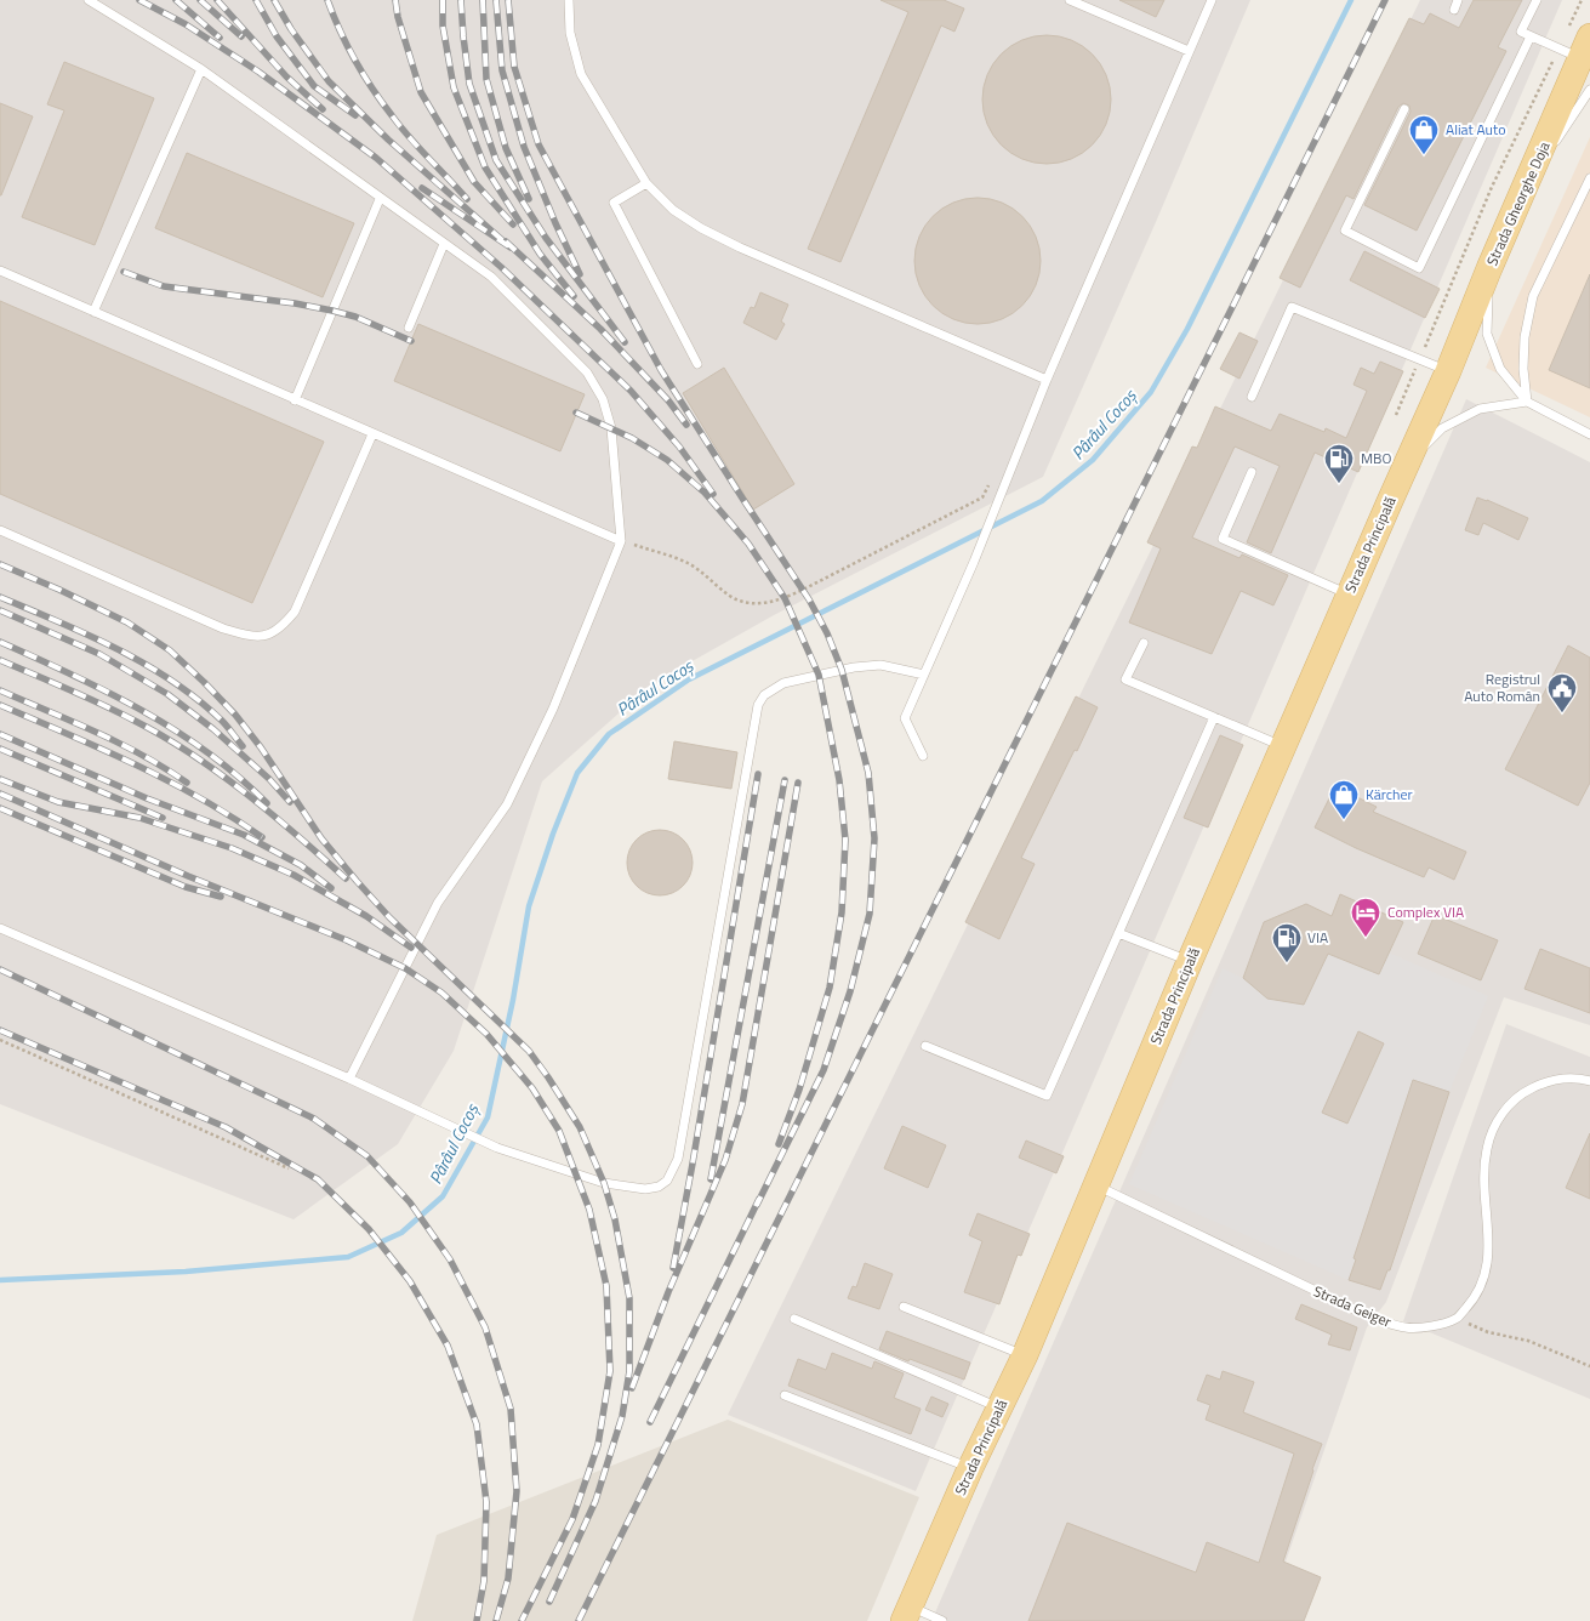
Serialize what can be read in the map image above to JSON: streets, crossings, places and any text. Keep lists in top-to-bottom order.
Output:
{
  "streets": {
    "main road": ["Strada Gheorghe Doja", "Strada Principală"],
    "lane": ["Strada Geiger"]
  },
  "crossings": [
    ["Strada Gheorghe Doja", "Strada Principală"],
    ["Strada Principală", "Strada Geiger"]
  ],
  "water": ["Pârâul Cocoș"],
  "places": {
    "shop": ["Aliat Auto", "Kärcher"],
    "fuel station": ["MBO", "VIA"],
    "public building": ["Registrul Auto Român"],
    "hotel": ["Complex VIA"]
  }
}
